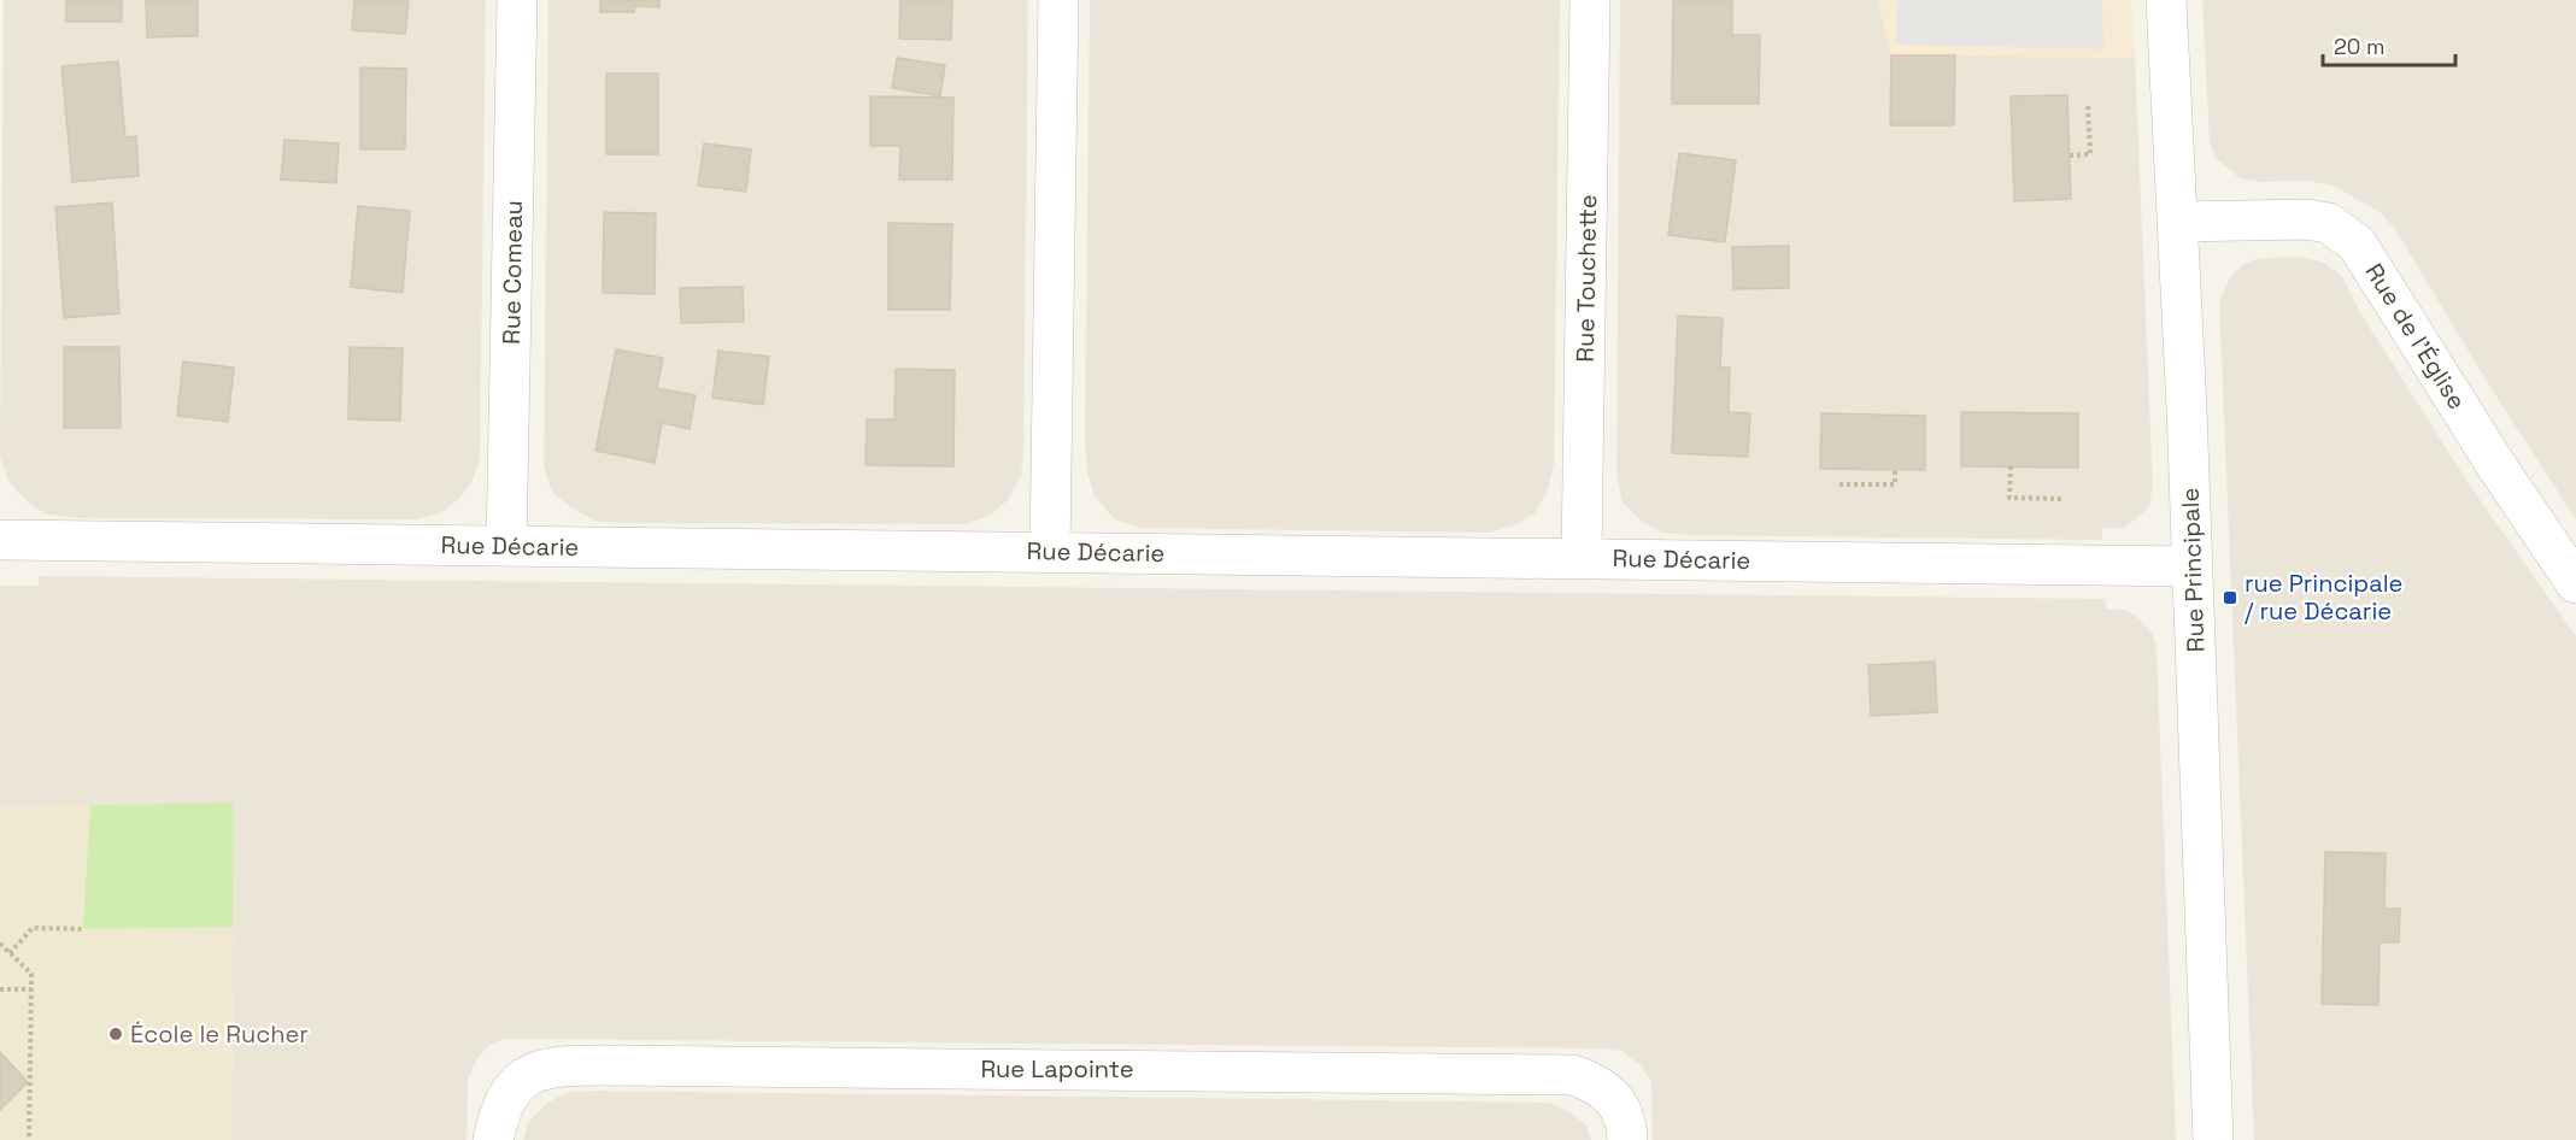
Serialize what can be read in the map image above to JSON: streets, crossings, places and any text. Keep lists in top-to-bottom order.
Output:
{
  "streets": {
    "street": [
      "Rue Comeau",
      "Rue Touchette",
      "Rue de l'Église",
      "Rue Décarie",
      "Rue Principale",
      "Rue Lapointe"
    ]
  },
  "crossings": [
    ["Rue Comeau", "Rue Décarie"],
    ["Rue Touchette", "Rue Décarie"],
    ["Rue de l'Église", "Rue Principale"],
    ["Rue Décarie", "Rue Principale"]
  ],
  "places": {
    "transit": ["rue Principale / rue Décarie"],
    "other": ["École le Rucher"]
  },
  "scale_bar": "20 m"
}
